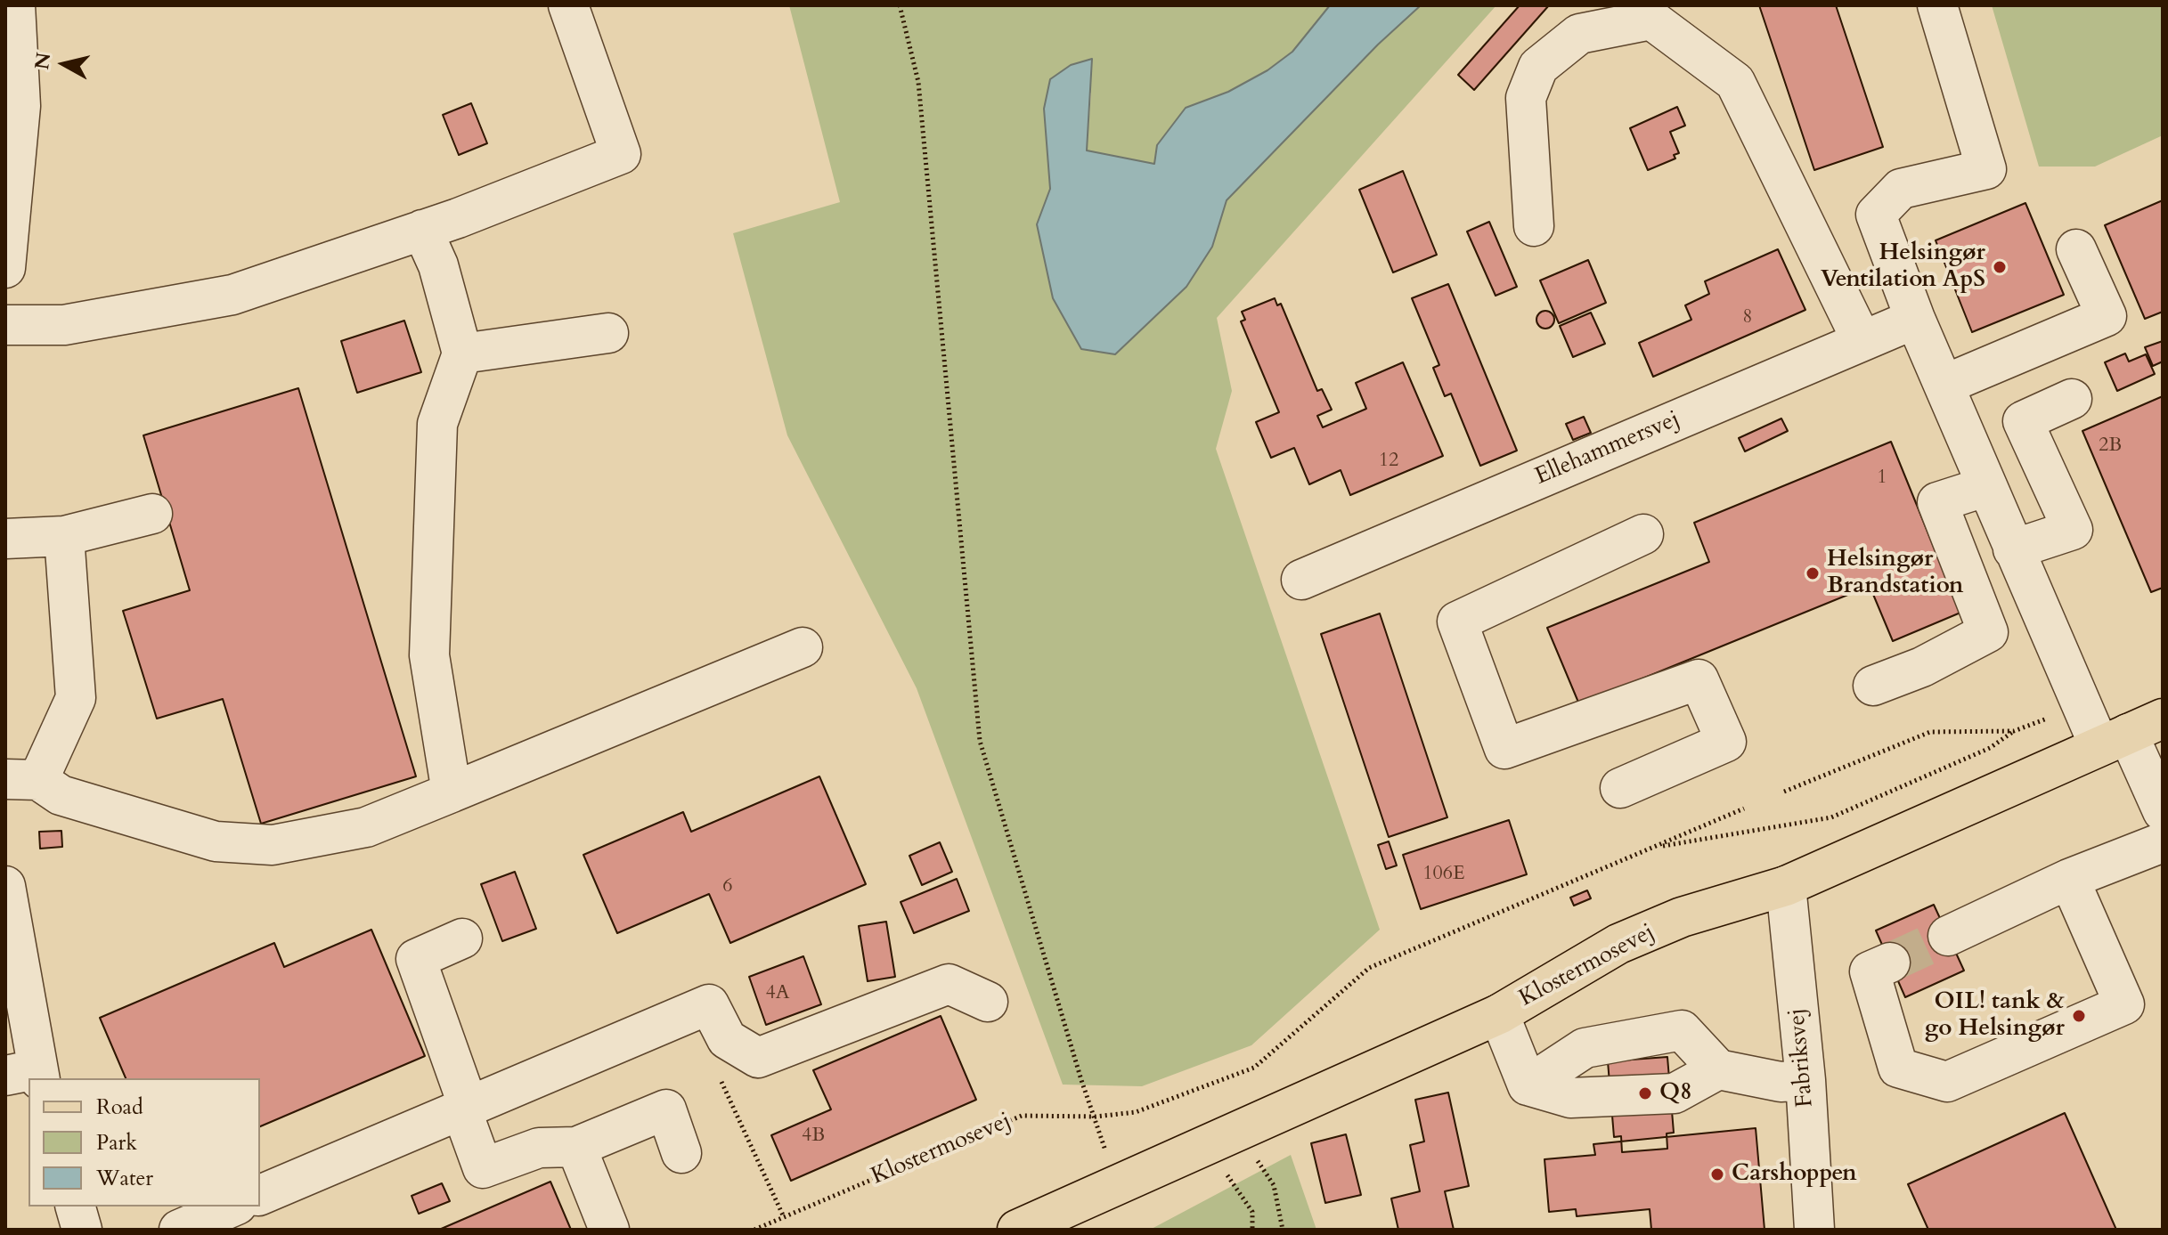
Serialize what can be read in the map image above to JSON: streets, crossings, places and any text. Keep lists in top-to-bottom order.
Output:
{
  "streets": {
    "main road": ["Klostermosevej"],
    "street": ["Ellehammersvej", "Fabriksvej"]
  },
  "crossings": [
    ["Klostermosevej", "Fabriksvej"]
  ],
  "places": [
    "Helsingør Ventilation ApS",
    "Helsingør Brandstation",
    "OIL! tank & go Helsingør",
    "Q8",
    "Carshoppen"
  ],
  "house_numbers": [
    "8",
    "2B",
    "12",
    "1",
    "106E",
    "6",
    "4A",
    "4B"
  ],
  "legend": ["Road", "Park", "Water"],
  "north": "left"
}
